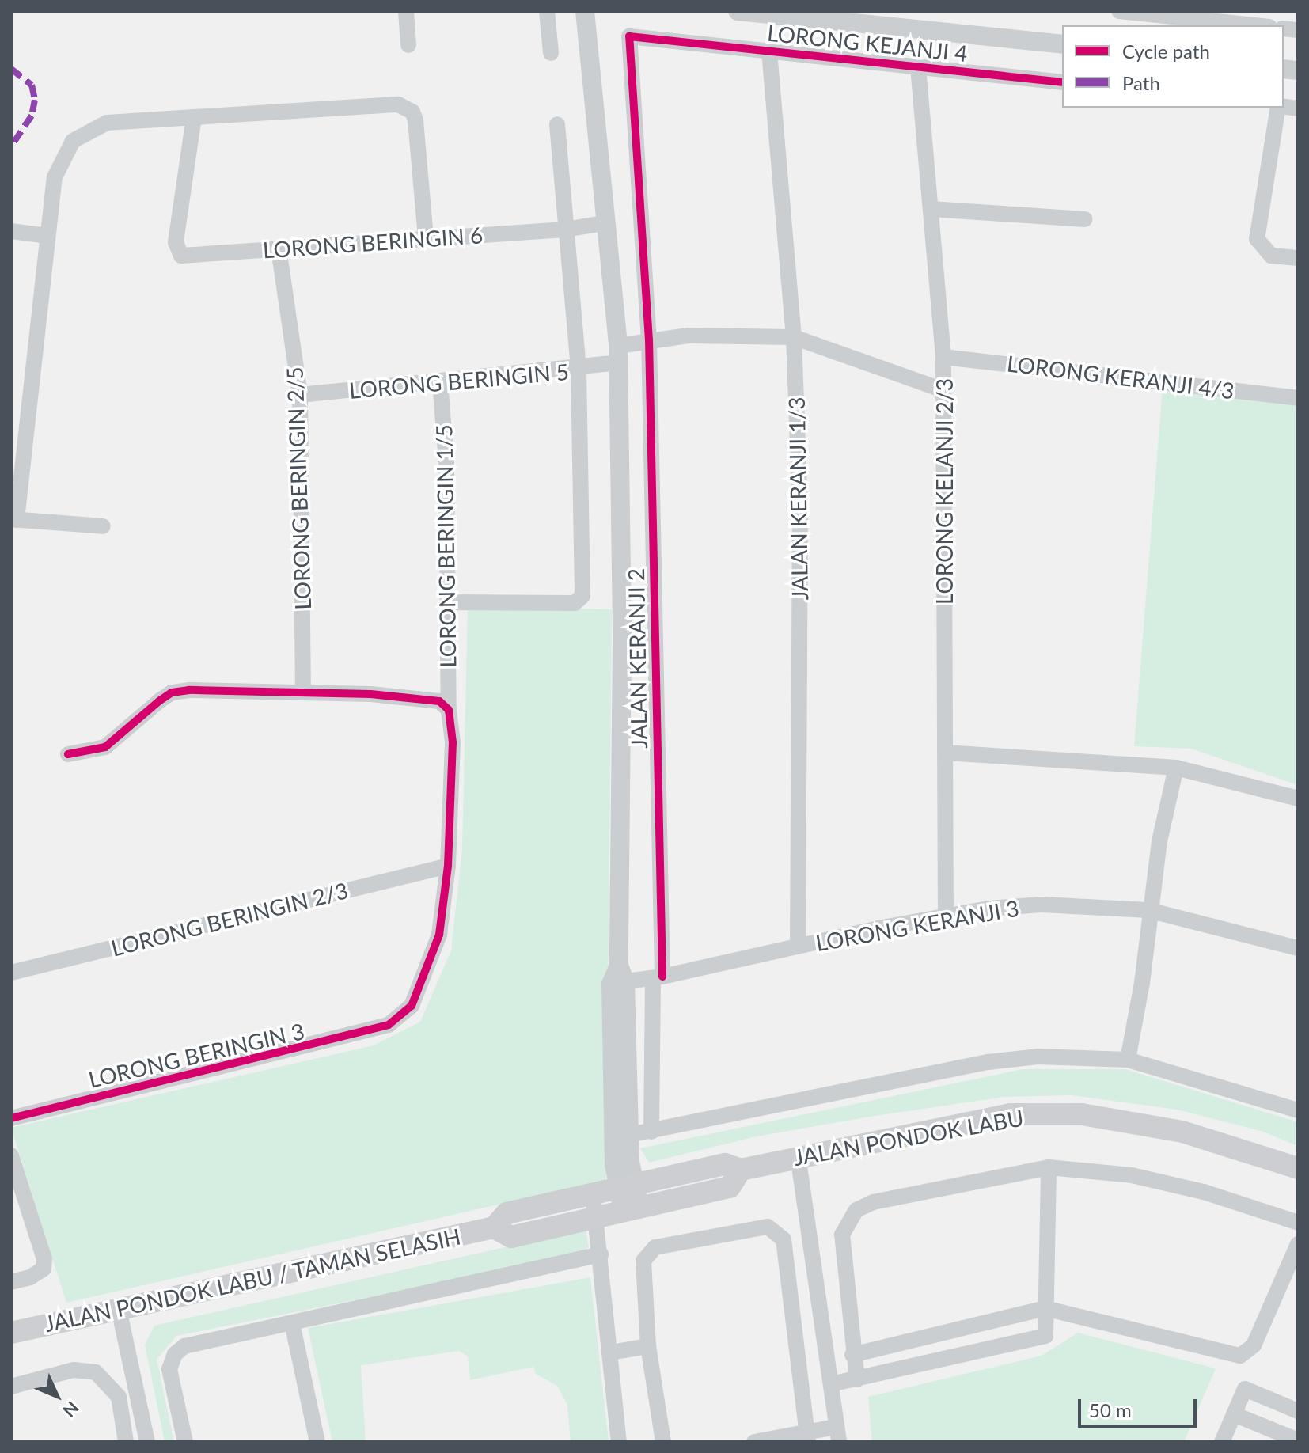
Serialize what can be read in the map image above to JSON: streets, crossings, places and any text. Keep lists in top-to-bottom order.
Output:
{
  "streets": {
    "main road": ["JALAN PONDOK LABU", "JALAN PONDOK LABU / TAMAN SELASIH"],
    "street": [
      "LORONG KEJANJI 4",
      "LORONG BERINGIN 6",
      "LORONG KERANJI 4/3",
      "LORONG BERINGIN 5",
      "LORONG BERINGIN 2/5",
      "LORONG KELANJI 2/3",
      "JALAN KERANJI 1/3",
      "LORONG BERINGIN 1/5",
      "JALAN KERANJI 2",
      "LORONG BERINGIN 2/3",
      "LORONG KERANJI 3",
      "LORONG BERINGIN 3"
    ]
  },
  "crossings": [
    ["LORONG KEJANJI 4", "LORONG KELANJI 2/3"],
    ["LORONG KEJANJI 4", "JALAN KERANJI 1/3"],
    ["LORONG KEJANJI 4", "JALAN KERANJI 2"],
    ["LORONG BERINGIN 6", "LORONG BERINGIN 2/5"],
    ["LORONG KERANJI 4/3", "LORONG KELANJI 2/3"],
    ["LORONG BERINGIN 5", "LORONG BERINGIN 2/5"],
    ["LORONG BERINGIN 5", "LORONG KELANJI 2/3"],
    ["LORONG BERINGIN 5", "JALAN KERANJI 1/3"],
    ["LORONG BERINGIN 5", "LORONG BERINGIN 1/5"],
    ["LORONG BERINGIN 5", "JALAN KERANJI 2"],
    ["LORONG KELANJI 2/3", "LORONG KERANJI 3"],
    ["JALAN KERANJI 1/3", "LORONG KERANJI 3"],
    ["LORONG BERINGIN 1/5", "LORONG BERINGIN 2/3"],
    ["LORONG BERINGIN 1/5", "LORONG BERINGIN 3"],
    ["JALAN KERANJI 2", "LORONG KERANJI 3"],
    ["JALAN PONDOK LABU", "JALAN PONDOK LABU / TAMAN SELASIH"]
  ],
  "legend": ["Cycle path", "Path"],
  "scale_bar": "50 m",
  "north": "bottom right"
}
